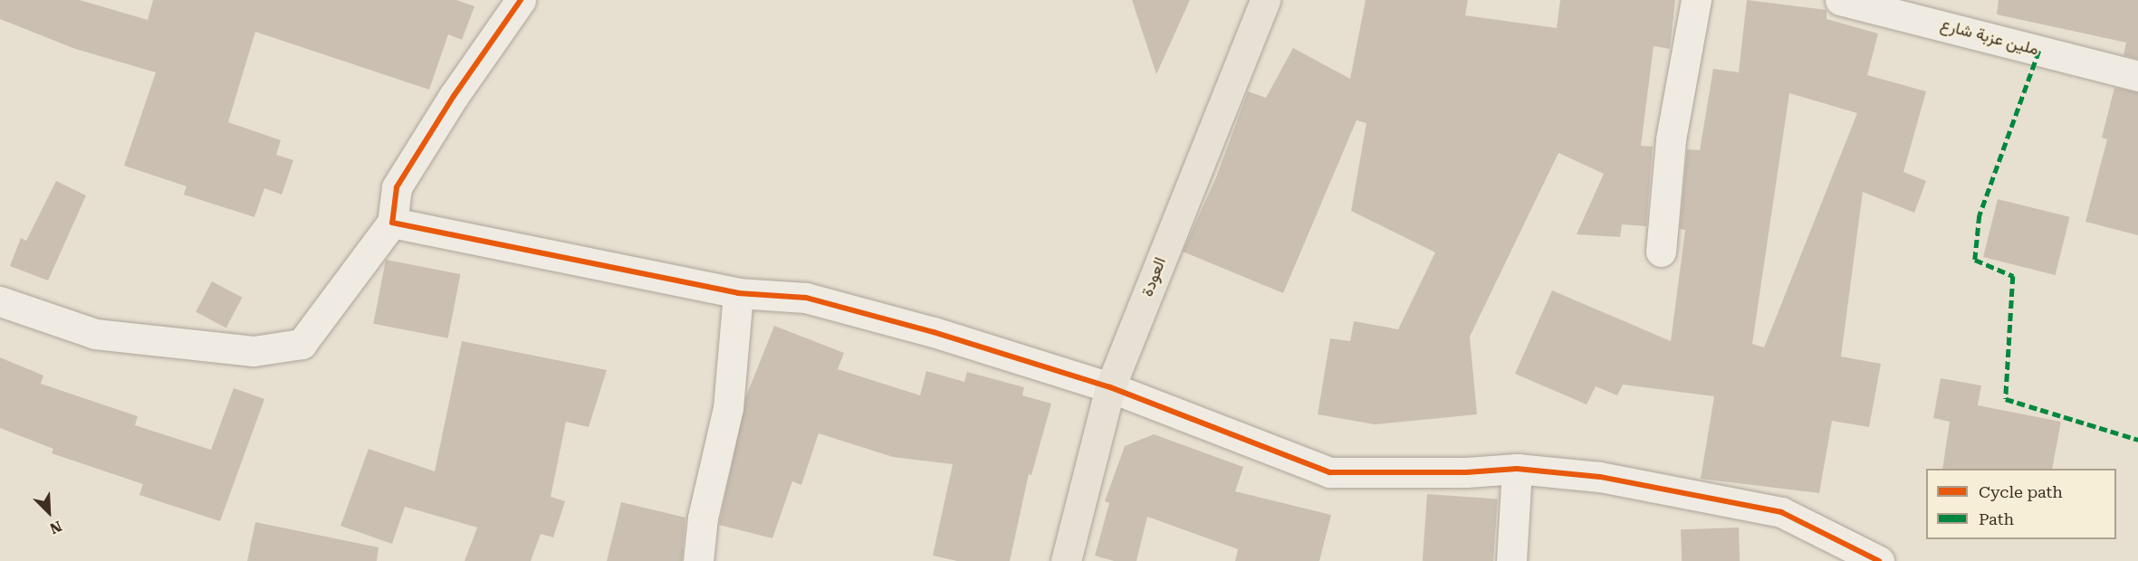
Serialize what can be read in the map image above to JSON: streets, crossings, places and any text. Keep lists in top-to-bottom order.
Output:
{
  "streets": {
    "main road": ["العودة"],
    "street": ["ملين عزبة شارع"]
  },
  "legend": ["Cycle path", "Path"],
  "north": "bottom right"
}
